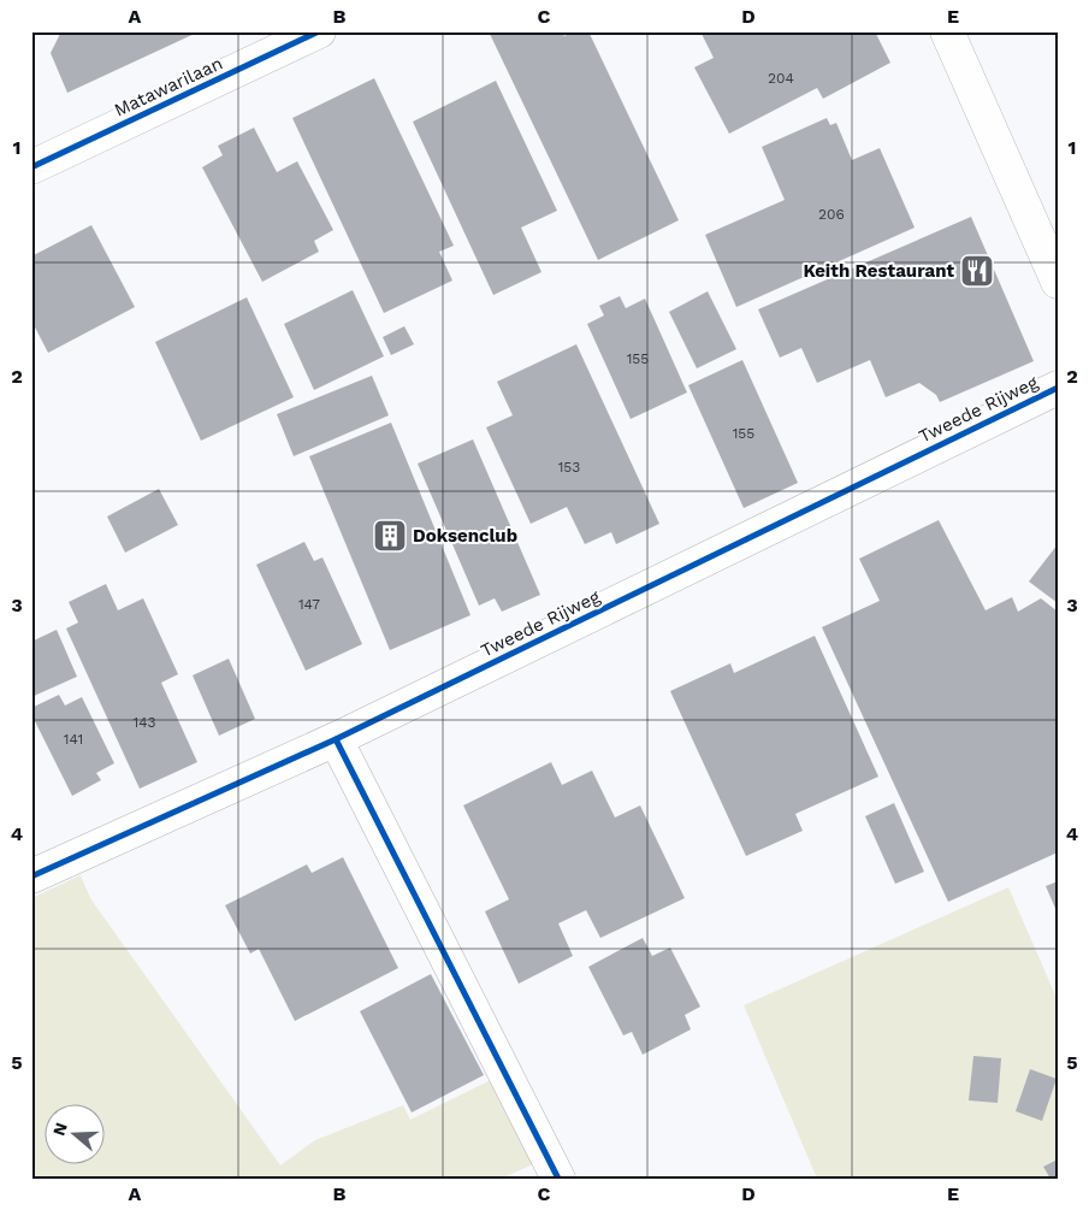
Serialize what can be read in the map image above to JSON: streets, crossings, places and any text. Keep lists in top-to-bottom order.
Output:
{
  "streets": {
    "street": ["Matawarilaan", "Tweede Rijweg"]
  },
  "places": {
    "restaurant": ["Keith Restaurant"],
    "building": ["Doksenclub"]
  },
  "house_numbers": [
    "204",
    "206",
    "155",
    "155",
    "153",
    "147",
    "143",
    "141"
  ],
  "north": "left",
  "grid": {
    "columns": [
      "A",
      "B",
      "C",
      "D",
      "E"
    ],
    "rows": [
      "1",
      "2",
      "3",
      "4",
      "5"
    ]
  }
}
